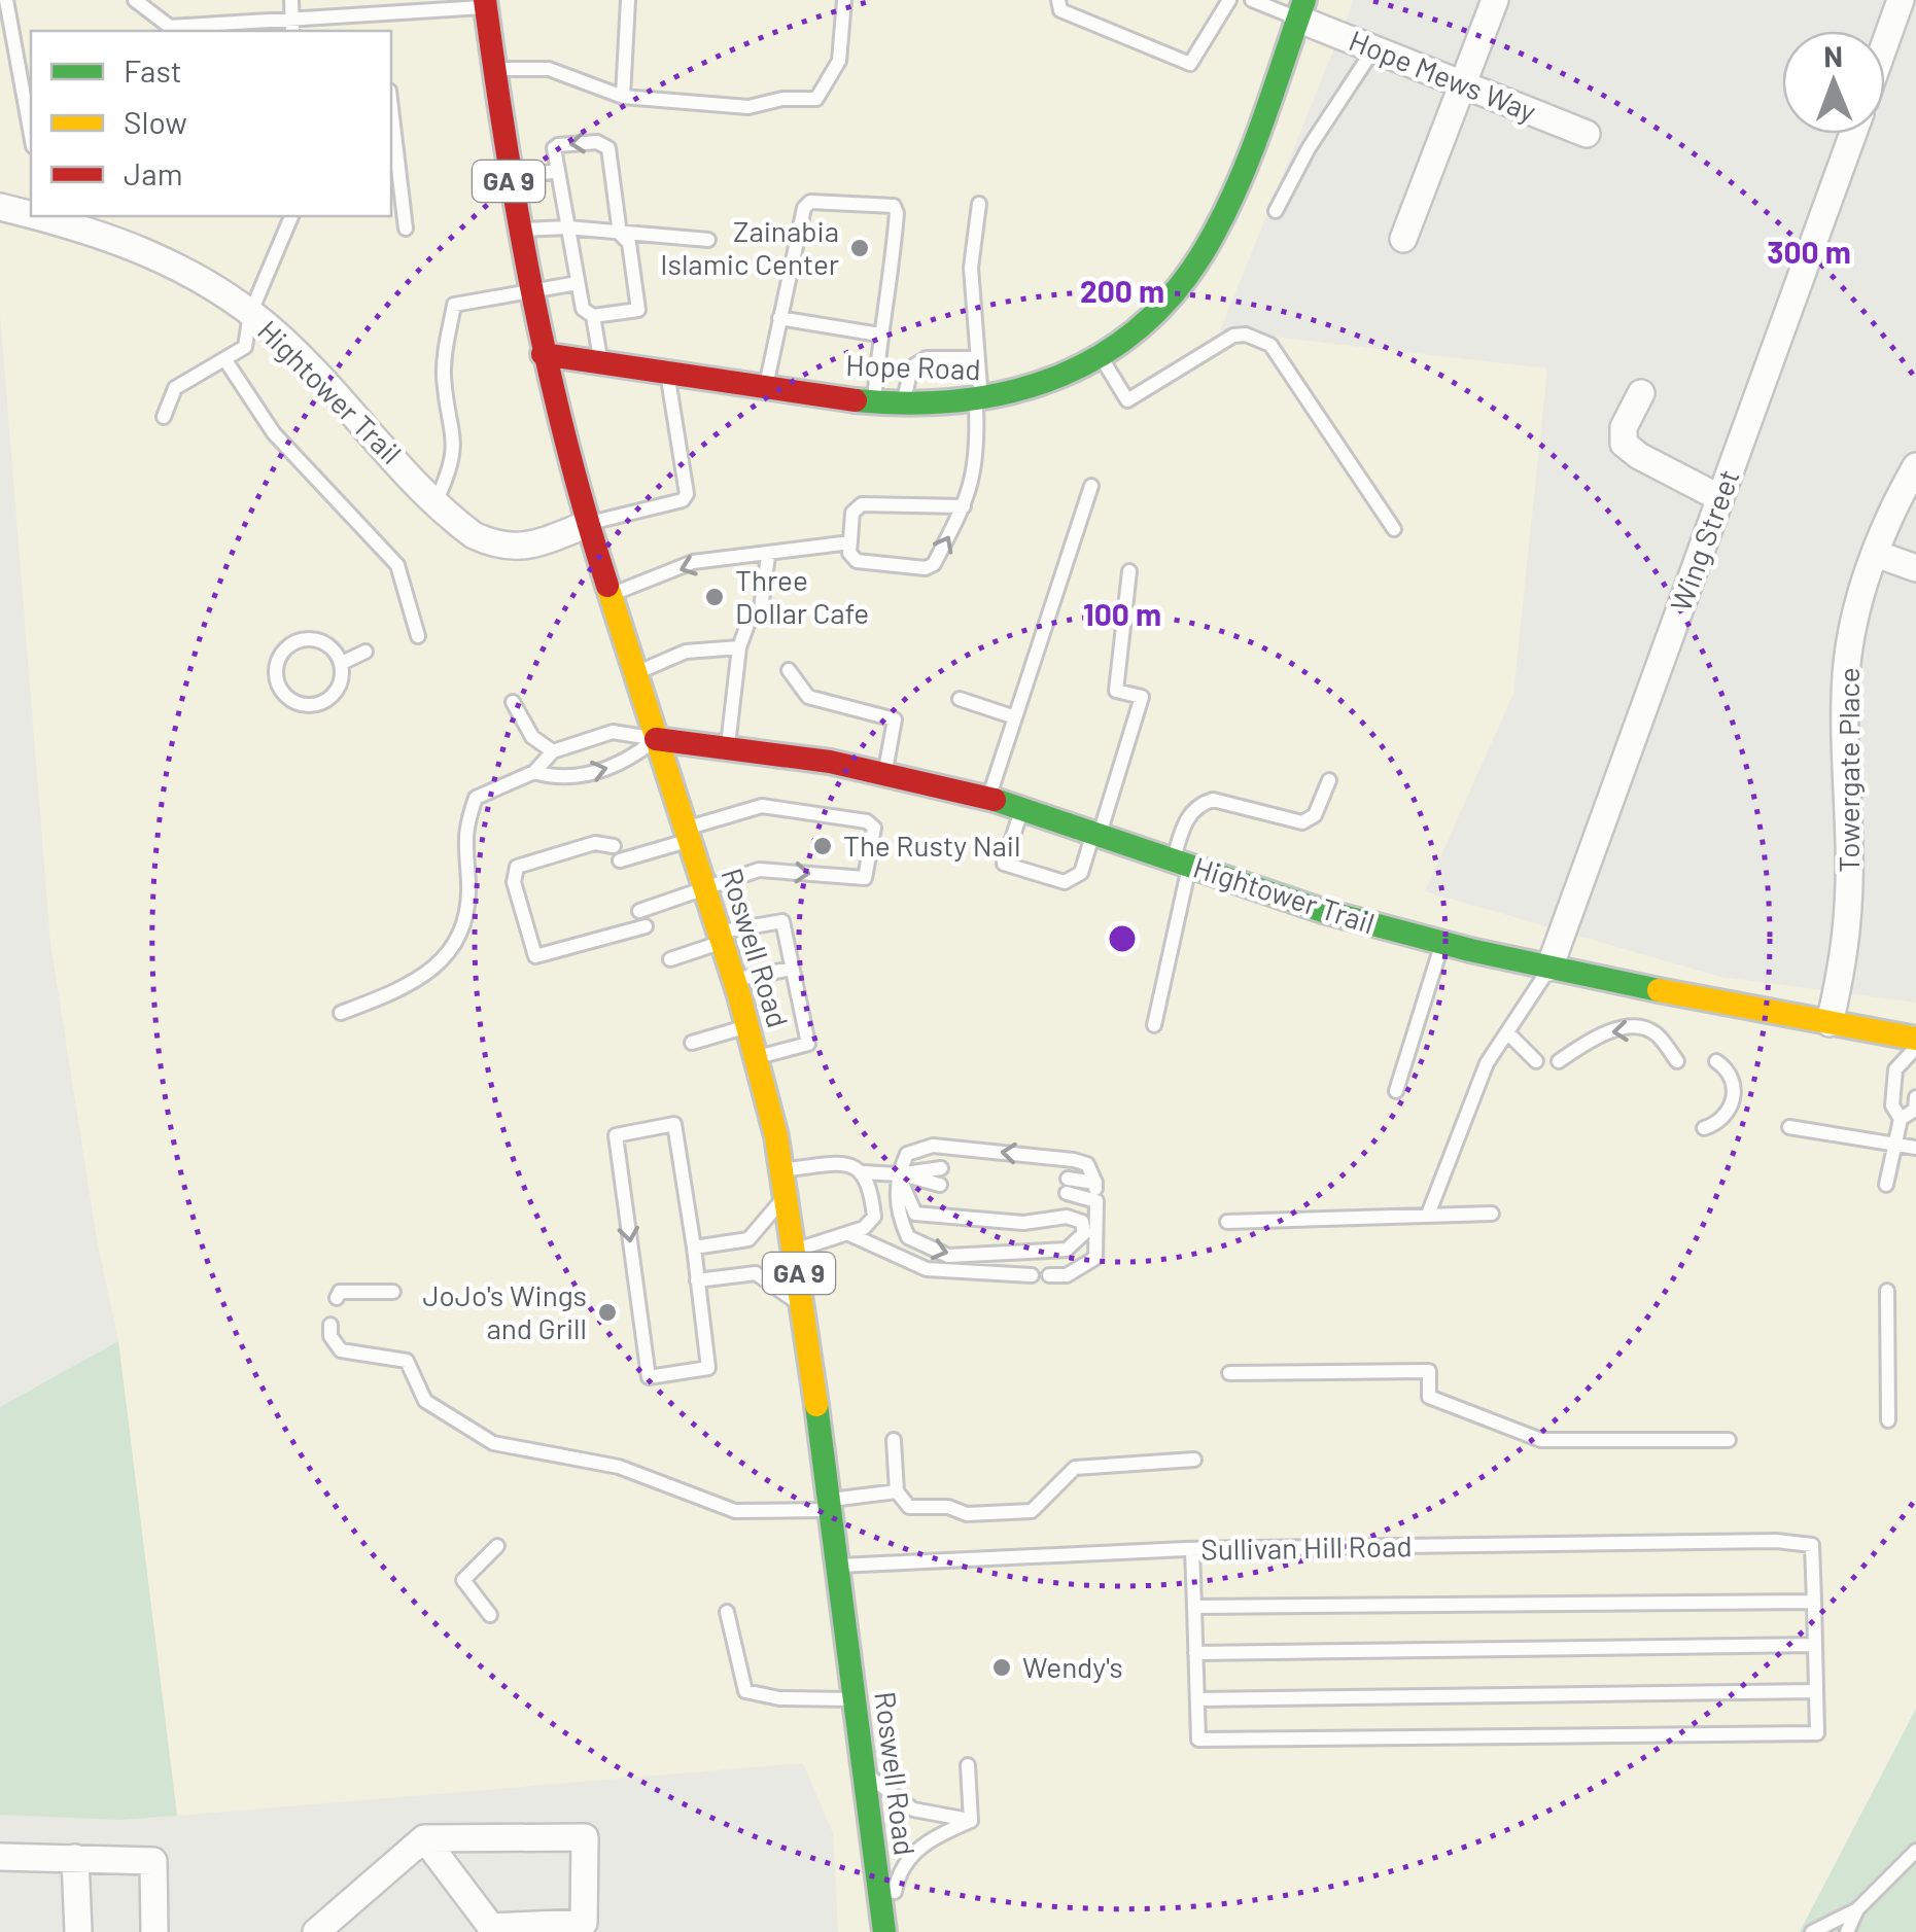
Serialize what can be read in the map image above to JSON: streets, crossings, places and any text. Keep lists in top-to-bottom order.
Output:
{
  "streets": {
    "street": [
      "Hope Mews Way",
      "GA 9",
      "Hope Road",
      "Hightower Trail",
      "Wing Street",
      "Towergate Place",
      "Roswell Road"
    ],
    "lane": ["Sullivan Hill Road"]
  },
  "crossings": [
    ["Hope Mews Way", "Hope Road"],
    ["Hope Road", "Roswell Road"],
    ["Hightower Trail", "Wing Street"],
    ["Hightower Trail", "Towergate Place"],
    ["Hightower Trail", "Roswell Road"],
    ["Roswell Road", "Sullivan Hill Road"]
  ],
  "places": [
    "Zainabia Islamic Center",
    "Three Dollar Cafe",
    "The Rusty Nail",
    "JoJo's Wings and Grill",
    "Wendy's"
  ],
  "legend": ["Fast", "Slow", "Jam"],
  "north": "top",
  "rings": ["300 m", "200 m", "100 m"]
}
